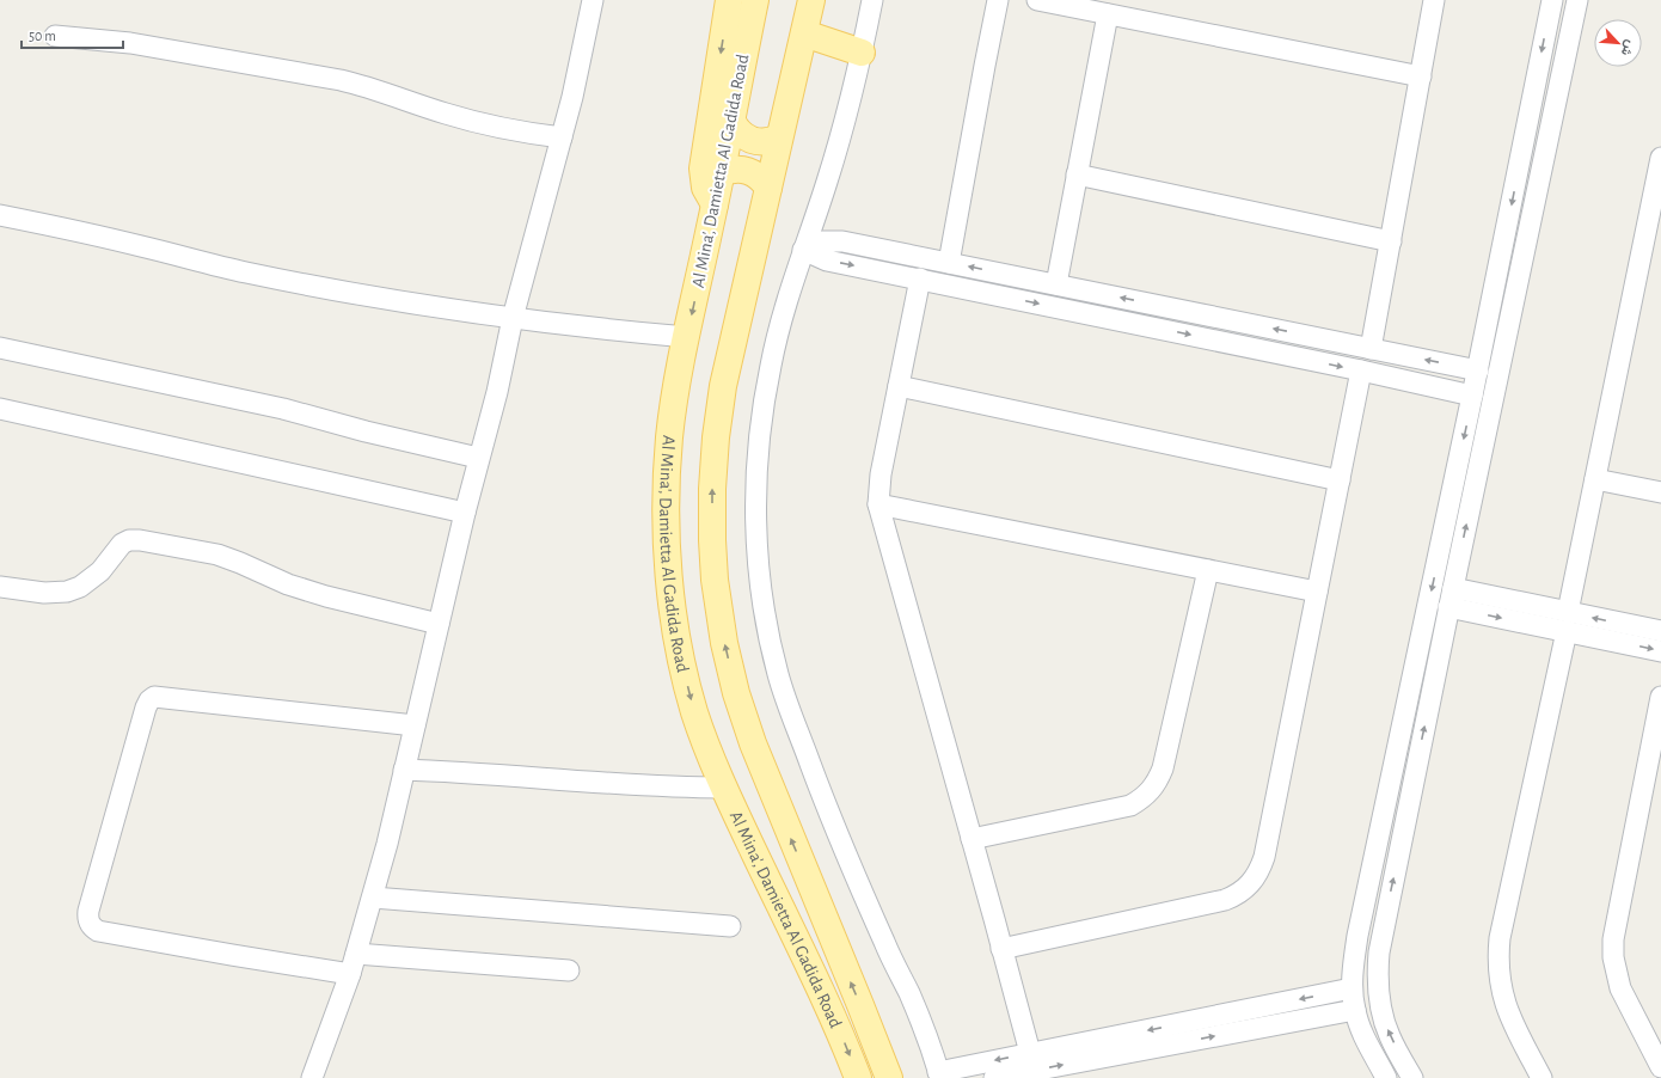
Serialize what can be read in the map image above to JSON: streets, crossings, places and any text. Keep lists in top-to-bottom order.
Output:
{
  "streets": {
    "main road": ["Al Mina', Damietta Al Gadida Road"]
  },
  "scale_bar": "50 m",
  "north": "bottom right"
}
